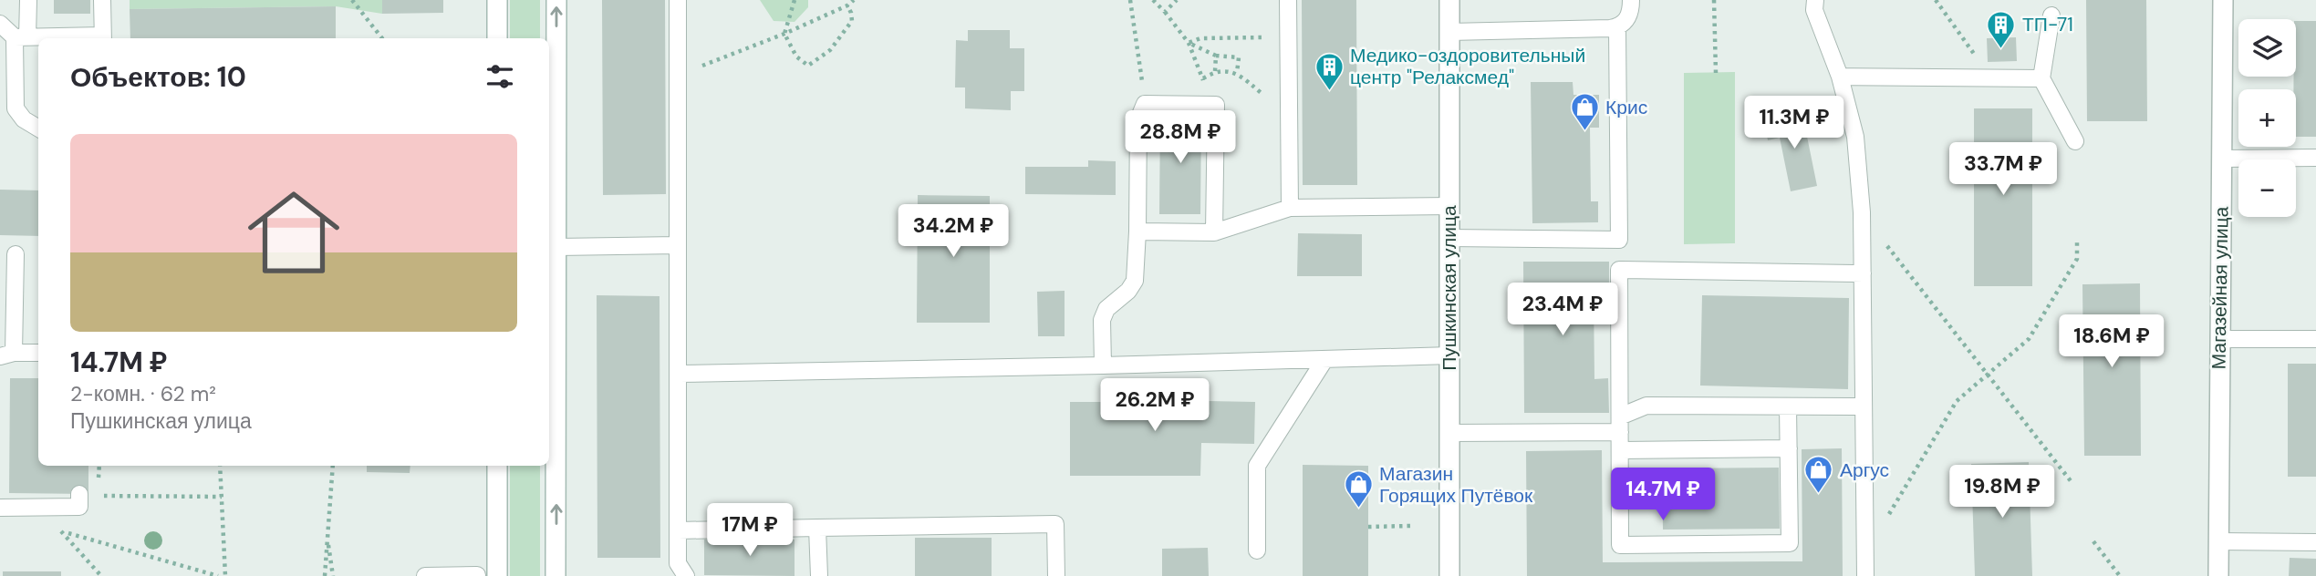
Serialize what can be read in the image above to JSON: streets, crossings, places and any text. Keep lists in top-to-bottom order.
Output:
{
  "streets": {
    "street": ["Пушкинская улица", "Магазейная улица"]
  },
  "places": {
    "building": ["ТП-71", "Медико-оздоровительный центр \"Релаксмед\""],
    "shop": ["Крис", "Аргус", "Магазин Горящих Путёвок"]
  },
  "page": {
    "map_buttons": ["+", "−"],
    "heading": "Объектов: 10",
    "price": [
      "11.3M ₽",
      "28.8M ₽",
      "33.7M ₽",
      "34.2M ₽",
      "23.4M ₽",
      "18.6M ₽",
      "26.2M ₽",
      "19.8M ₽",
      "14.7M ₽",
      "17M ₽"
    ],
    "list": [
      {
        "name": "14.7M ₽",
        "note": "2-комн. · 62 m² · Пушкинская улица"
      }
    ]
  }
}
